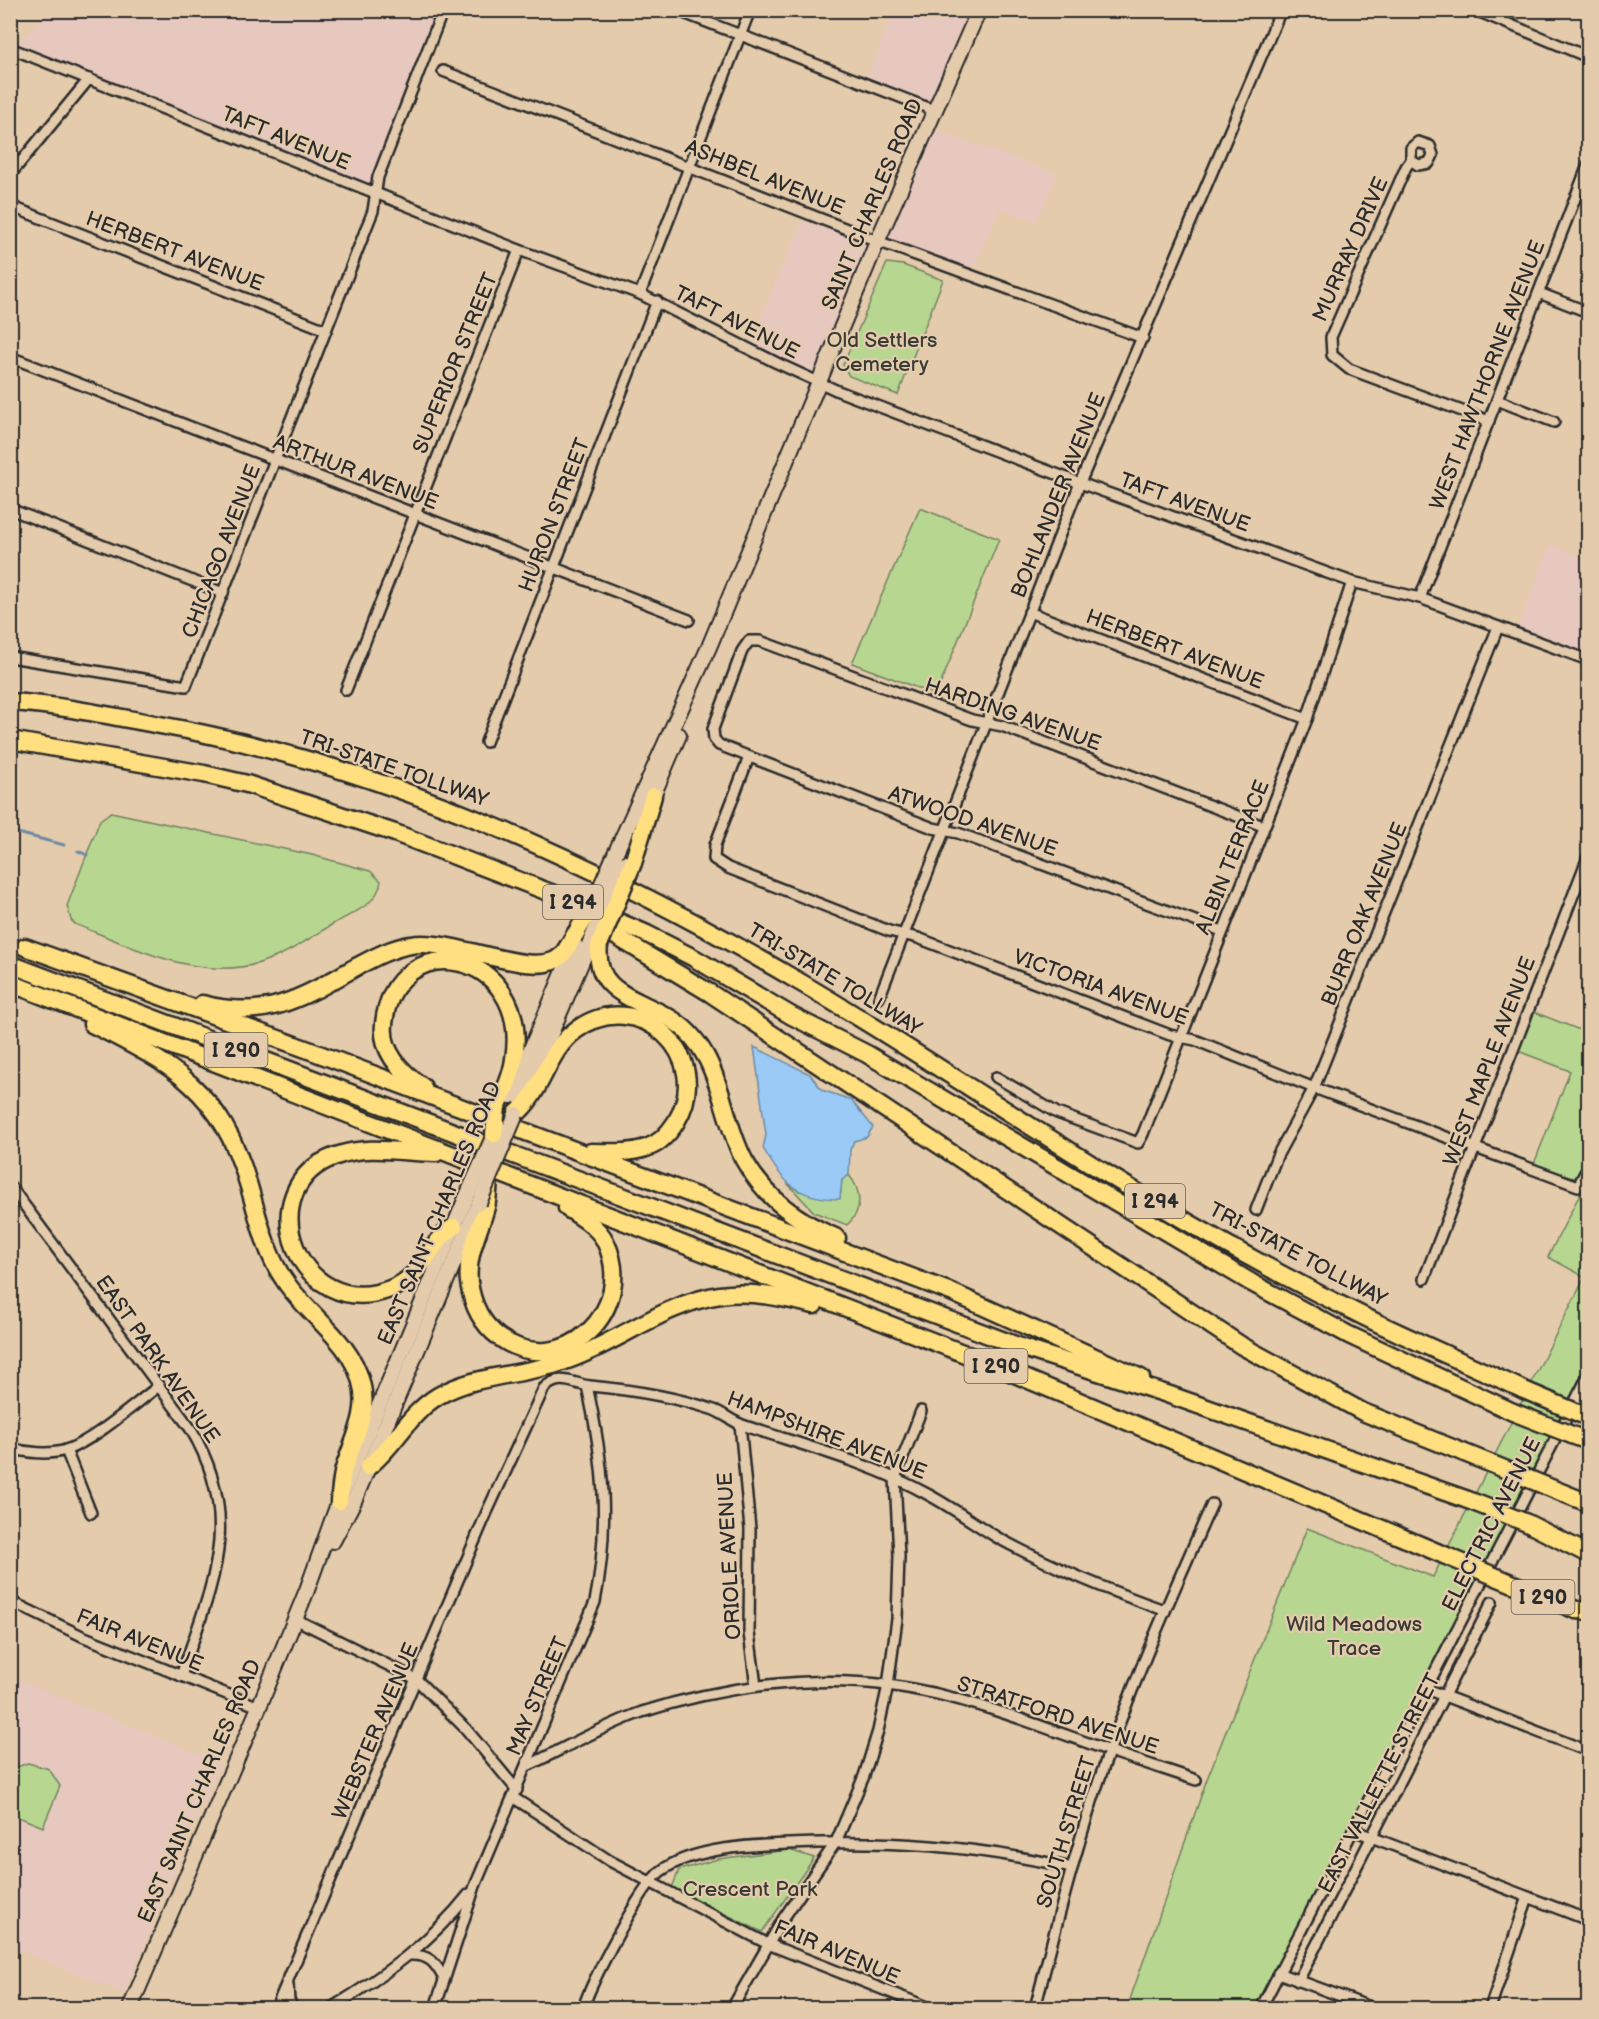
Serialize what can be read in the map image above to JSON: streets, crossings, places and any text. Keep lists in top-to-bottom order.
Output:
{
  "streets": {
    "highway": ["TRI-STATE TOLLWAY", "I 294", "I 290"],
    "main road": ["SAINT CHARLES ROAD", "EAST SAINT CHARLES ROAD"],
    "street": [
      "TAFT AVENUE",
      "ASHBEL AVENUE",
      "MURRAY DRIVE",
      "HERBERT AVENUE",
      "SUPERIOR STREET",
      "WEST HAWTHORNE AVENUE",
      "ARTHUR AVENUE",
      "BOHLANDER AVENUE",
      "HURON STREET",
      "CHICAGO AVENUE",
      "HARDING AVENUE",
      "ATWOOD AVENUE",
      "ALBIN TERRACE",
      "BURR OAK AVENUE",
      "VICTORIA AVENUE",
      "WEST MAPLE AVENUE",
      "EAST PARK AVENUE",
      "HAMPSHIRE AVENUE",
      "ELECTRIC AVENUE",
      "ORIOLE AVENUE",
      "FAIR AVENUE",
      "MAY STREET",
      "STRATFORD AVENUE",
      "WEBSTER AVENUE",
      "EAST VALLETTE STREET",
      "SOUTH STREET"
    ]
  },
  "crossings": [
    ["TAFT AVENUE", "SAINT CHARLES ROAD"],
    ["TAFT AVENUE", "SUPERIOR STREET"],
    ["TAFT AVENUE", "WEST HAWTHORNE AVENUE"],
    ["TAFT AVENUE", "BOHLANDER AVENUE"],
    ["TAFT AVENUE", "HURON STREET"],
    ["TAFT AVENUE", "CHICAGO AVENUE"],
    ["TAFT AVENUE", "ALBIN TERRACE"],
    ["TAFT AVENUE", "BURR OAK AVENUE"],
    ["ASHBEL AVENUE", "SAINT CHARLES ROAD"],
    ["ASHBEL AVENUE", "BOHLANDER AVENUE"],
    ["MURRAY DRIVE", "WEST HAWTHORNE AVENUE"],
    ["HERBERT AVENUE", "BOHLANDER AVENUE"],
    ["HERBERT AVENUE", "CHICAGO AVENUE"],
    ["HERBERT AVENUE", "ALBIN TERRACE"],
    ["SUPERIOR STREET", "ARTHUR AVENUE"],
    ["ARTHUR AVENUE", "HURON STREET"],
    ["ARTHUR AVENUE", "CHICAGO AVENUE"],
    ["BOHLANDER AVENUE", "HARDING AVENUE"],
    ["BOHLANDER AVENUE", "ATWOOD AVENUE"],
    ["BOHLANDER AVENUE", "VICTORIA AVENUE"],
    ["HARDING AVENUE", "ATWOOD AVENUE"],
    ["HARDING AVENUE", "ALBIN TERRACE"],
    ["ATWOOD AVENUE", "ALBIN TERRACE"],
    ["ATWOOD AVENUE", "VICTORIA AVENUE"],
    ["ALBIN TERRACE", "VICTORIA AVENUE"],
    ["BURR OAK AVENUE", "VICTORIA AVENUE"],
    ["VICTORIA AVENUE", "WEST MAPLE AVENUE"],
    ["EAST SAINT CHARLES ROAD", "FAIR AVENUE"],
    ["EAST PARK AVENUE", "FAIR AVENUE"],
    ["HAMPSHIRE AVENUE", "ORIOLE AVENUE"],
    ["HAMPSHIRE AVENUE", "MAY STREET"],
    ["HAMPSHIRE AVENUE", "WEBSTER AVENUE"],
    ["HAMPSHIRE AVENUE", "SOUTH STREET"],
    ["ELECTRIC AVENUE", "EAST VALLETTE STREET"],
    ["ORIOLE AVENUE", "STRATFORD AVENUE"],
    ["FAIR AVENUE", "MAY STREET"],
    ["FAIR AVENUE", "WEBSTER AVENUE"],
    ["MAY STREET", "STRATFORD AVENUE"],
    ["STRATFORD AVENUE", "SOUTH STREET"]
  ],
  "parks": ["Old Settlers Cemetery", "Wild Meadows Trace", "Crescent Park"]
}
